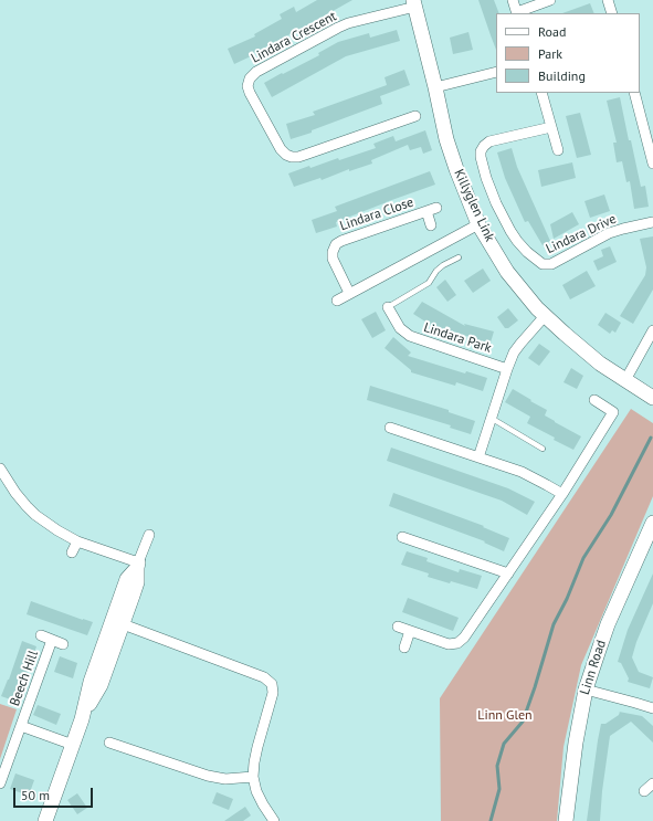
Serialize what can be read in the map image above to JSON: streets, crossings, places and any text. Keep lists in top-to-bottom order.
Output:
{
  "streets": {
    "street": [
      "Lindara Crescent",
      "Killyglen Link",
      "Lindara Close",
      "Lindara Drive",
      "Lindara Park",
      "Linn Road",
      "Beech Hill"
    ]
  },
  "crossings": [
    ["Lindara Crescent", "Killyglen Link"]
  ],
  "parks": ["Linn Glen"],
  "legend": ["Road", "Park", "Building"],
  "scale_bar": "50 m"
}
